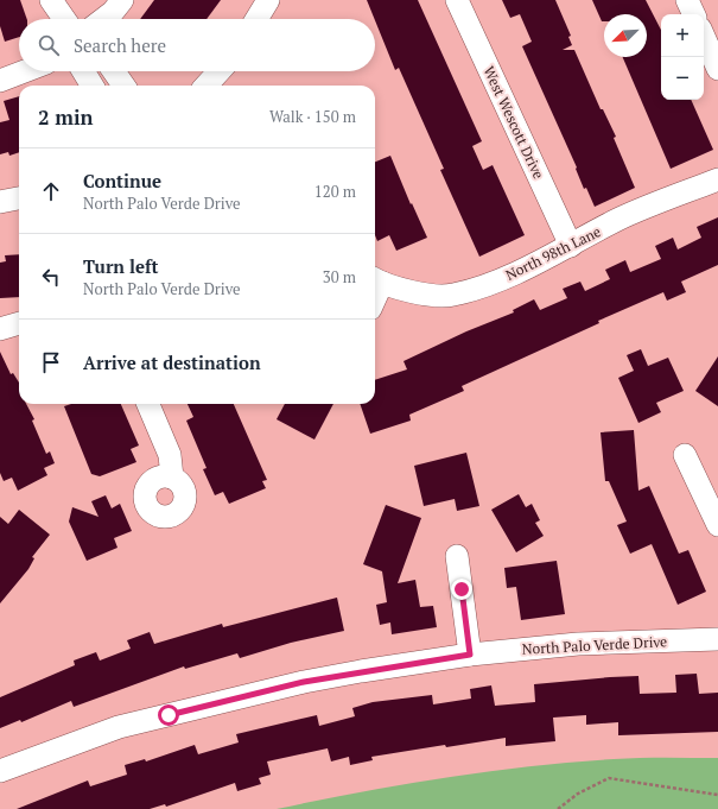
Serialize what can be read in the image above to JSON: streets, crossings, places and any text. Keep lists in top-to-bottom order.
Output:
{
  "streets": {
    "street": ["West Wescott Drive", "North 98th Lane", "North Palo Verde Drive"]
  },
  "crossings": [
    ["West Wescott Drive", "North 98th Lane"]
  ],
  "north": "bottom left",
  "page": {
    "map_buttons": ["+", "−"],
    "search": "Search here",
    "heading": ["2 min", "Walk · 150 m"],
    "list": [
      ["Continue", "North Palo Verde Drive", "120 m"],
      ["Turn left", "North Palo Verde Drive", "30 m"],
      "Arrive at destination"
    ]
  }
}
